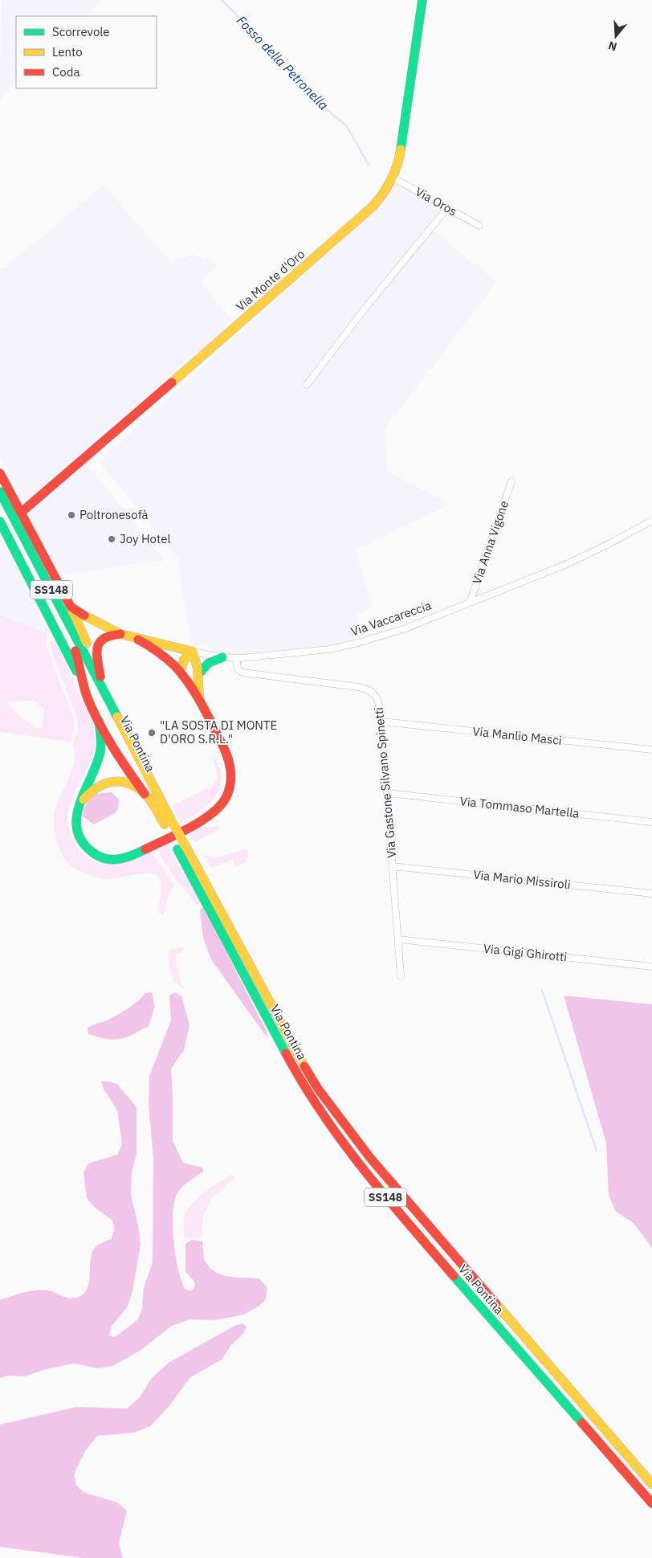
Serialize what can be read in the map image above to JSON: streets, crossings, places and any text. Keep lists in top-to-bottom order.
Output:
{
  "streets": {
    "main road": [
      "Via Monte d'Oro",
      "SS148",
      "Via Vaccareccia",
      "Via Pontina"
    ],
    "street": [
      "Via Oros",
      "Via Anna Vigone",
      "Via Manlio Masci",
      "Via Gastone Silvano Spinetti",
      "Via Tommaso Martella",
      "Via Mario Missiroli",
      "Via Gigi Ghirotti"
    ]
  },
  "crossings": [
    ["Via Oros", "Via Monte d'Oro"],
    ["Via Anna Vigone", "Via Vaccareccia"],
    ["Via Vaccareccia", "Via Gastone Silvano Spinetti"],
    ["Via Manlio Masci", "Via Gastone Silvano Spinetti"],
    ["Via Gastone Silvano Spinetti", "Via Tommaso Martella"],
    ["Via Gastone Silvano Spinetti", "Via Mario Missiroli"],
    ["Via Gastone Silvano Spinetti", "Via Gigi Ghirotti"]
  ],
  "water": ["Fosso della Petronella"],
  "places": ["Poltronesofà", "Joy Hotel", "\"LA SOSTA DI MONTE D'ORO S.R.L.\""],
  "legend": ["Scorrevole", "Lento", "Coda"],
  "north": "bottom"
}
